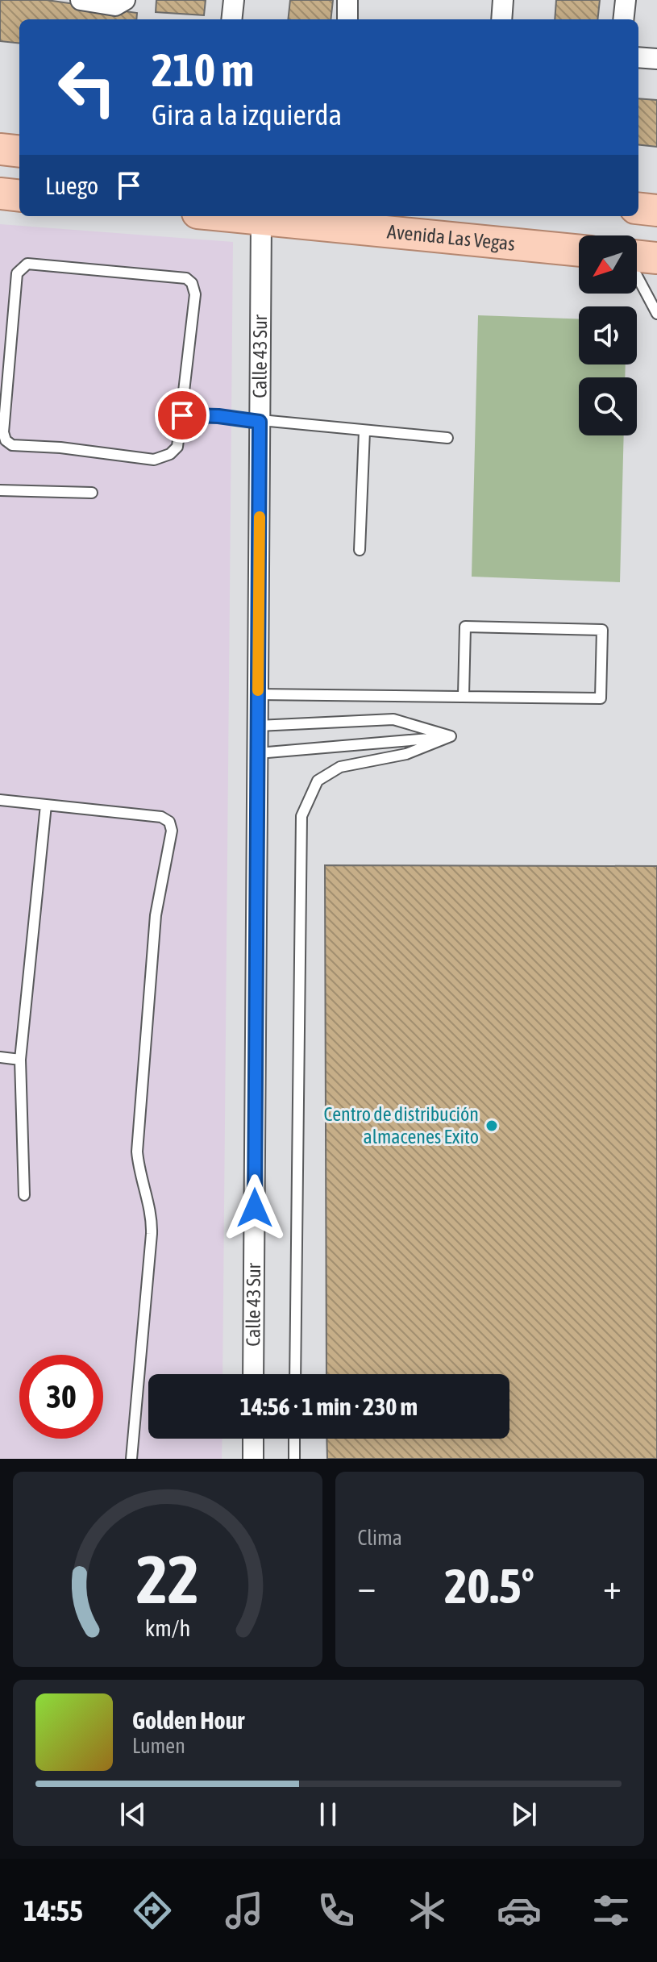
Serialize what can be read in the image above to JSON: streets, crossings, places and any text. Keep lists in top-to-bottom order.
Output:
{
  "streets": {
    "main road": ["Avenida Las Vegas"],
    "street": ["Calle 43 Sur"]
  },
  "crossings": [
    ["Avenida Las Vegas", "Calle 43 Sur"]
  ],
  "places": ["Centro de distribución almacenes Exito"],
  "north": "bottom left",
  "page": {
    "turn": ["210 m", "Gira a la izquierda"],
    "then": "Luego",
    "limit": "30",
    "trip": "14:56 · 1 min · 230 m",
    "tile": "Clima",
    "heat": ["−", "20.5°", "+"],
    "song": ["Golden Hour", "Lumen"],
    "tabs": "14:55",
    "gauge": ["22", "km/h"]
  }
}
